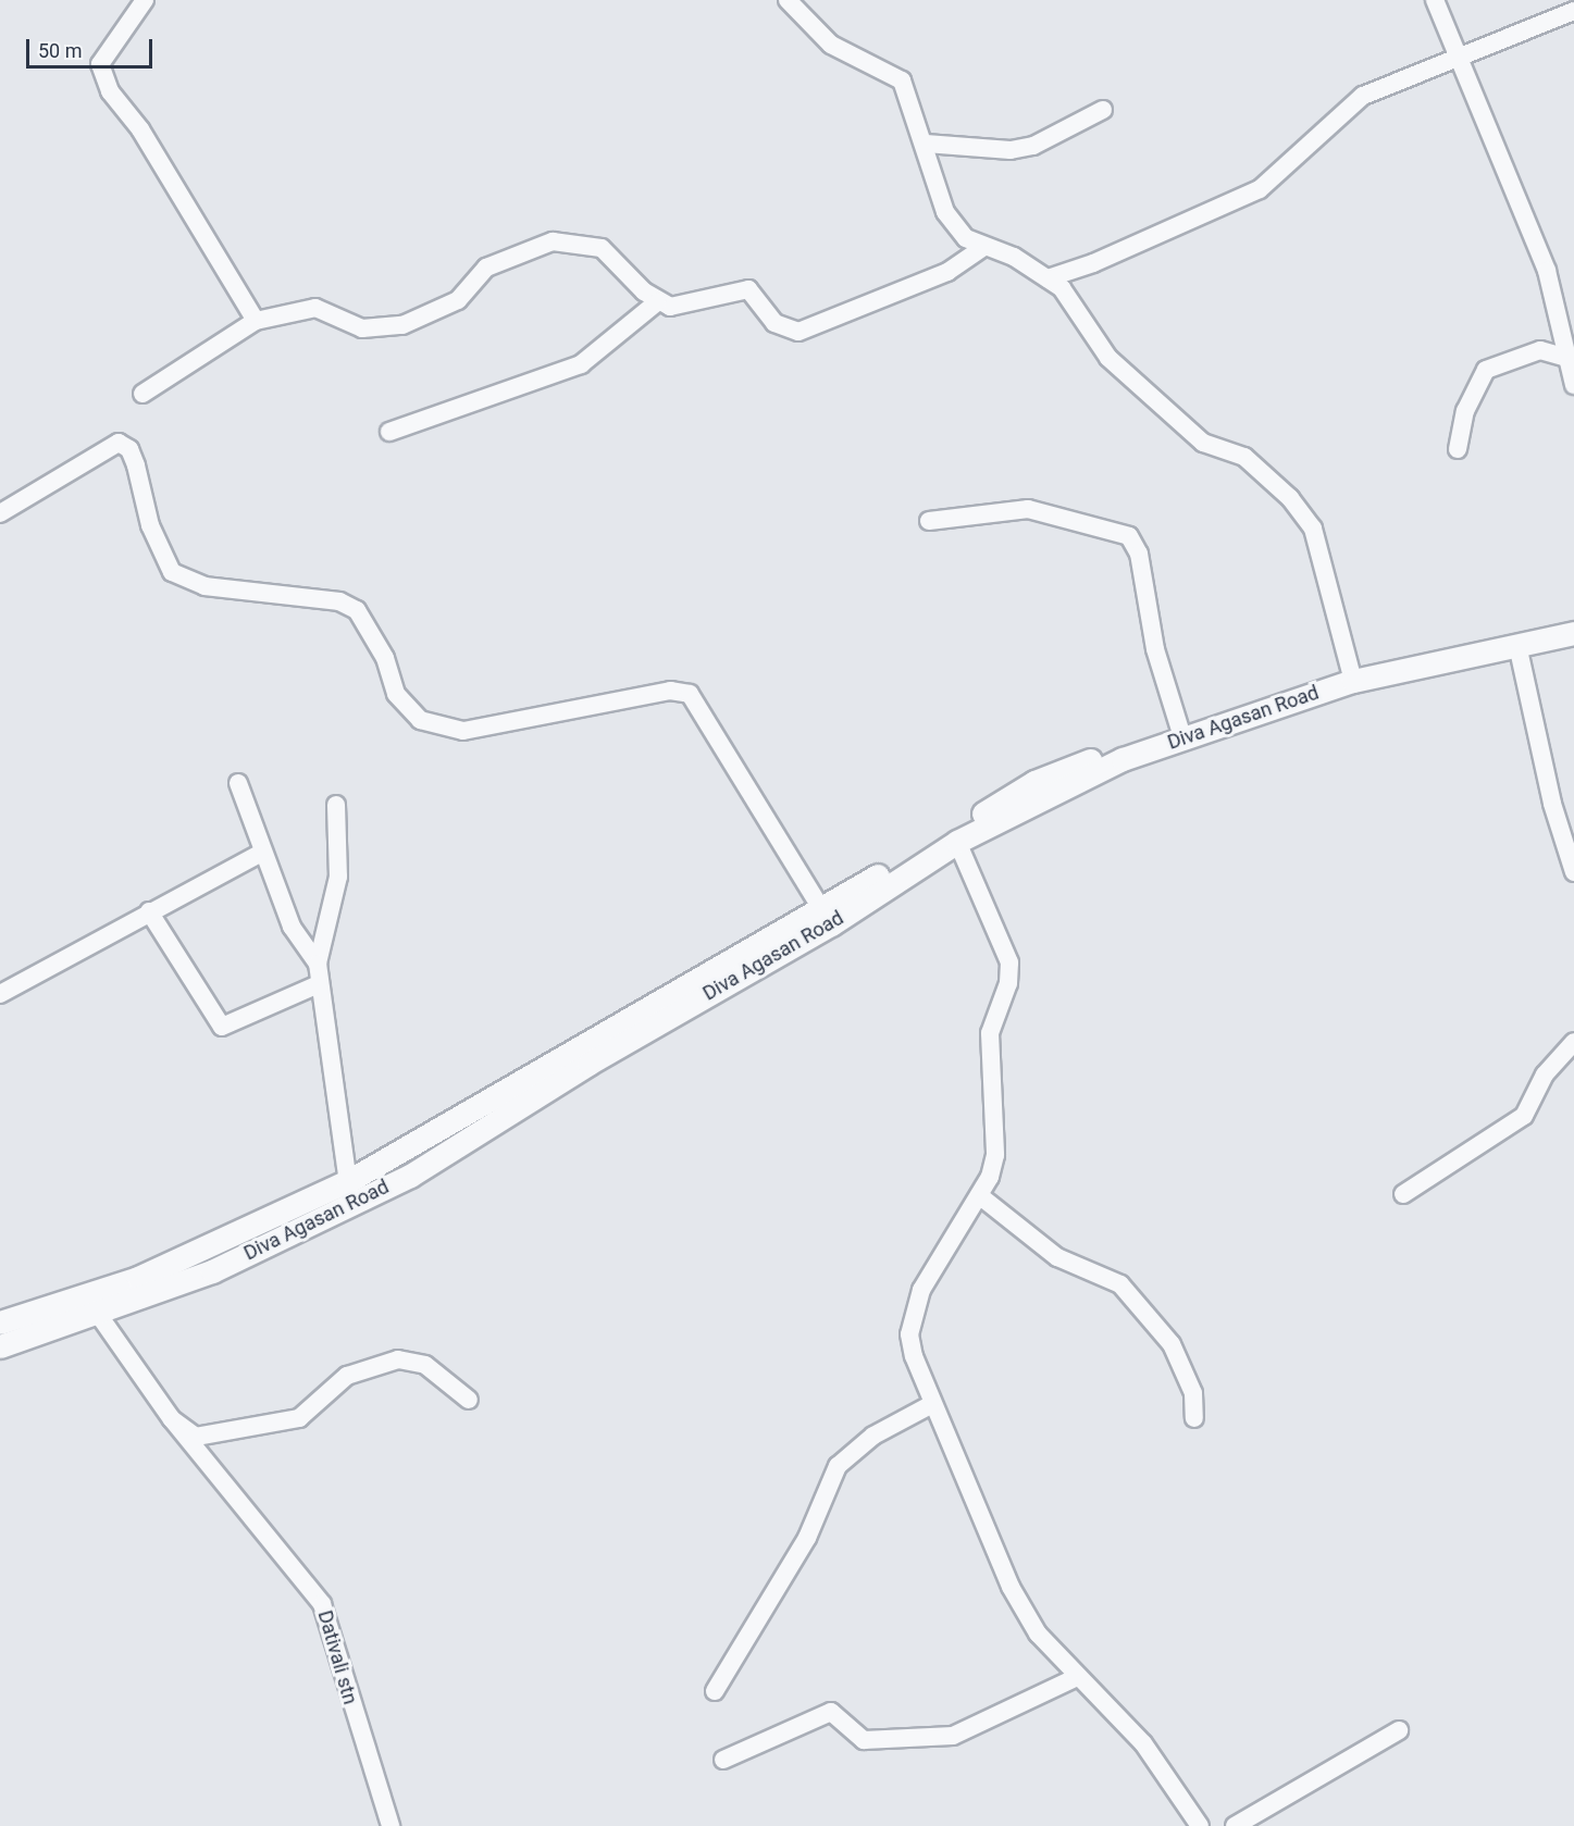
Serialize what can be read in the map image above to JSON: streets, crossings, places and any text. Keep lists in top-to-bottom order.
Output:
{
  "streets": {
    "street": ["Diva Agasan Road", "Dativali stn"]
  },
  "crossings": [
    ["Diva Agasan Road", "Dativali stn"]
  ],
  "scale_bar": "50 m"
}
